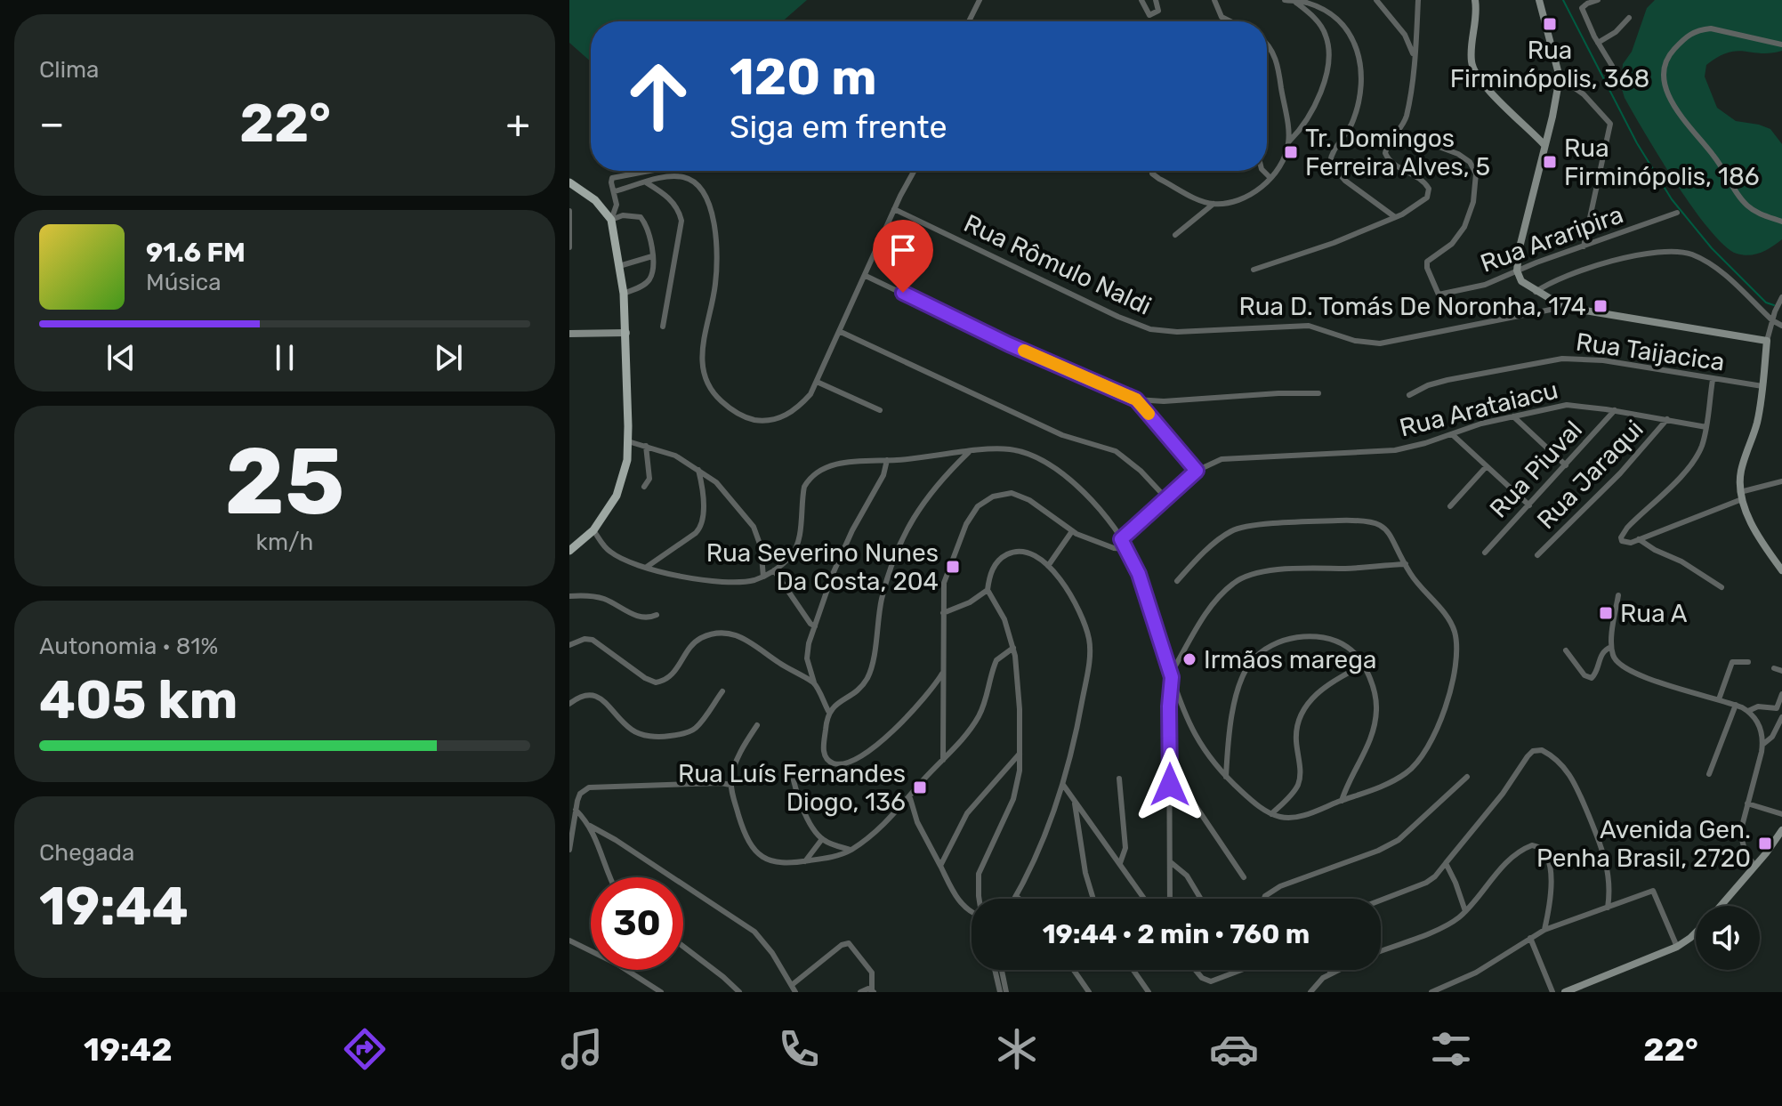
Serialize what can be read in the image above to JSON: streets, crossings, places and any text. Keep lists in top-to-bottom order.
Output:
{
  "streets": {
    "street": [
      "Rua Araripira",
      "Rua Rômulo Naldi",
      "Rua Taijacica",
      "Rua Arataiacu",
      "Rua Piuval",
      "Rua Jaraqui"
    ]
  },
  "crossings": [
    ["Rua Arataiacu", "Rua Piuval"],
    ["Rua Arataiacu", "Rua Jaraqui"]
  ],
  "places": {
    "transit": [
      "Rua Firminópolis, 368",
      "Tr. Domingos Ferreira Alves, 5",
      "Rua Firminópolis, 186",
      "Rua D. Tomás De Noronha, 174",
      "Rua Severino Nunes Da Costa, 204",
      "Rua A",
      "Rua Luís Fernandes Diogo, 136",
      "Avenida Gen. Penha Brasil, 2720"
    ],
    "other": ["Irmãos marega"]
  },
  "page": {
    "tile": [
      "Clima",
      ["25", "km/h"],
      ["Autonomia · 81%", "405 km"],
      ["Chegada", "19:44"]
    ],
    "turn": ["120 m", "Siga em frente"],
    "heat": ["−", "22°", "+"],
    "song": ["91.6 FM", "Música"],
    "limit": "30",
    "trip": "19:44 · 2 min · 760 m",
    "tabs": ["19:42", "22°"]
  }
}
